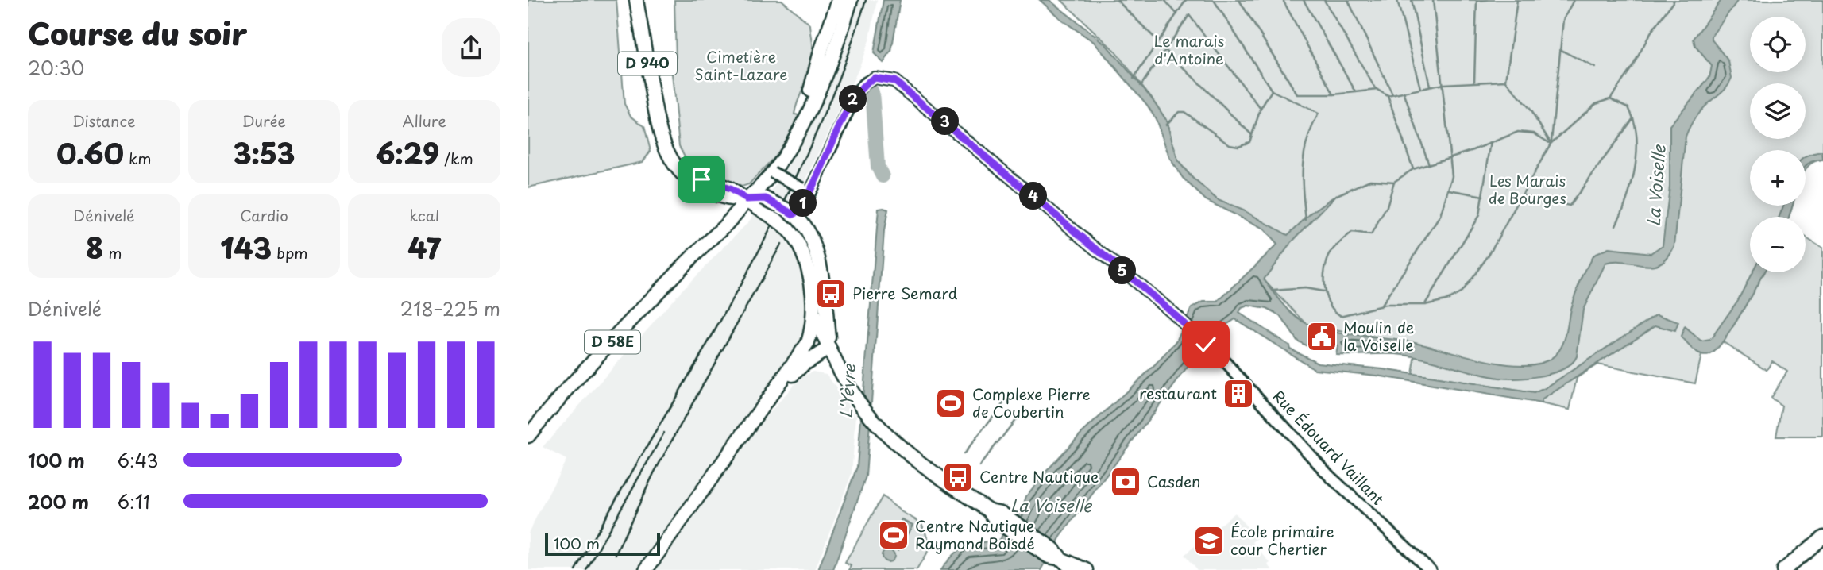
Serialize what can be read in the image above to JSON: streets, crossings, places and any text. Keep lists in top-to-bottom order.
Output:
{
  "streets": {
    "main road": ["D 940", "D 58E"],
    "street": ["Rue Édouard Vaillant"]
  },
  "crossings": [
    ["D 940", "D 58E"]
  ],
  "water": ["La Voiselle", "L'Yèvre"],
  "parks": ["Le marais d'Antoine", "Cimetière Saint-Lazare", "Les Marais de Bourges"],
  "places": {
    "bus stop": ["Pierre Semard", "Centre Nautique"],
    "public building": ["Moulin de la Voiselle"],
    "building": ["restaurant"],
    "sports": ["Complexe Pierre de Coubertin", "Centre Nautique Raymond Boisdé"],
    "bank": ["Casden"],
    "school or university": ["École primaire cour Chertier"]
  },
  "scale_bar": "100 m",
  "page": {
    "heading": ["Course du soir", "20:30"],
    "map_buttons": ["+", "−"],
    "pins": [
      "2",
      "3",
      "4",
      "1",
      "5"
    ],
    "stats": [
      ["Distance", "0.60 km"],
      ["Durée", "3:53"],
      ["Allure", "6:29 /km"],
      ["Dénivelé", "8 m"],
      ["Cardio", "143 bpm"],
      ["kcal", "47"]
    ],
    "chart": ["Dénivelé", "218–225 m"],
    "list": [
      {
        "name": "100 m",
        "note": "6:43"
      },
      {
        "name": "200 m",
        "note": "6:11"
      }
    ],
    "scale": "100 m"
  }
}
